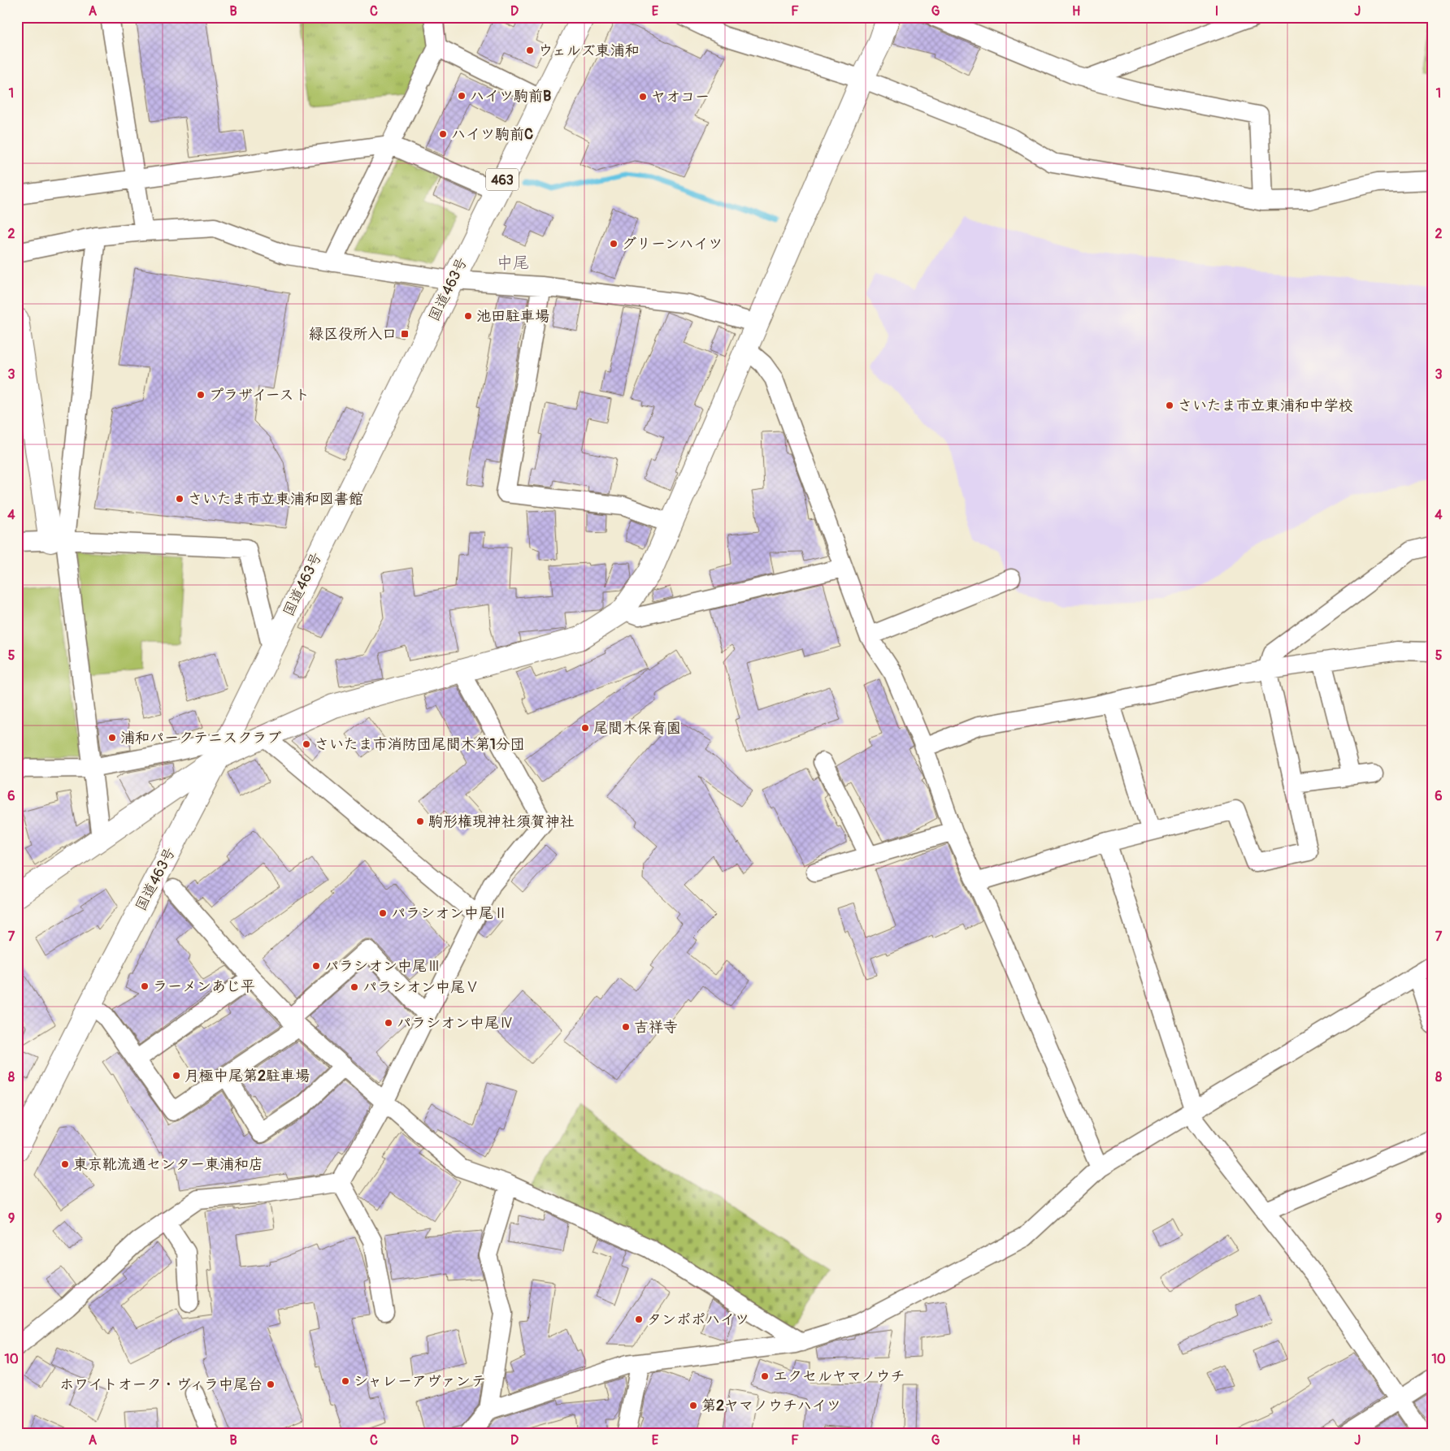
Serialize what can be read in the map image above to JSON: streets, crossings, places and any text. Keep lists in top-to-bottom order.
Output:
{
  "streets": {
    "main road": ["463", "国道463号"]
  },
  "districts": ["中尾"],
  "places": {
    "other": [
      "ウェルズ東浦和",
      "ハイツ駒前B",
      "ヤオコー",
      "ハイツ駒前C",
      "グリーンハイツ",
      "池田駐車場",
      "プラザイースト",
      "さいたま市立東浦和中学校",
      "さいたま市立東浦和図書館",
      "尾間木保育園",
      "浦和パークテニスクラブ",
      "さいたま市消防団尾間木第1分団",
      "駒形権現神社須賀神社",
      "パラシオン中尾Ⅱ",
      "パラシオン中尾Ⅲ",
      "ラーメンあじ平",
      "パラシオン中尾Ⅴ",
      "パラシオン中尾Ⅳ",
      "吉祥寺",
      "月極中尾第2駐車場",
      "東京靴流通センター東浦和店",
      "タンポポハイツ",
      "エクセルヤマノウチ",
      "シャレーアヴァンテ",
      "ホワイトオーク・ヴィラ中尾台",
      "第2ヤマノウチハイツ"
    ],
    "transit": ["緑区役所入口"]
  },
  "grid": {
    "columns": [
      "A",
      "B",
      "C",
      "D",
      "E",
      "F",
      "G",
      "H",
      "I",
      "J"
    ],
    "rows": [
      "1",
      "2",
      "3",
      "4",
      "5",
      "6",
      "7",
      "8",
      "9",
      "10"
    ]
  }
}
